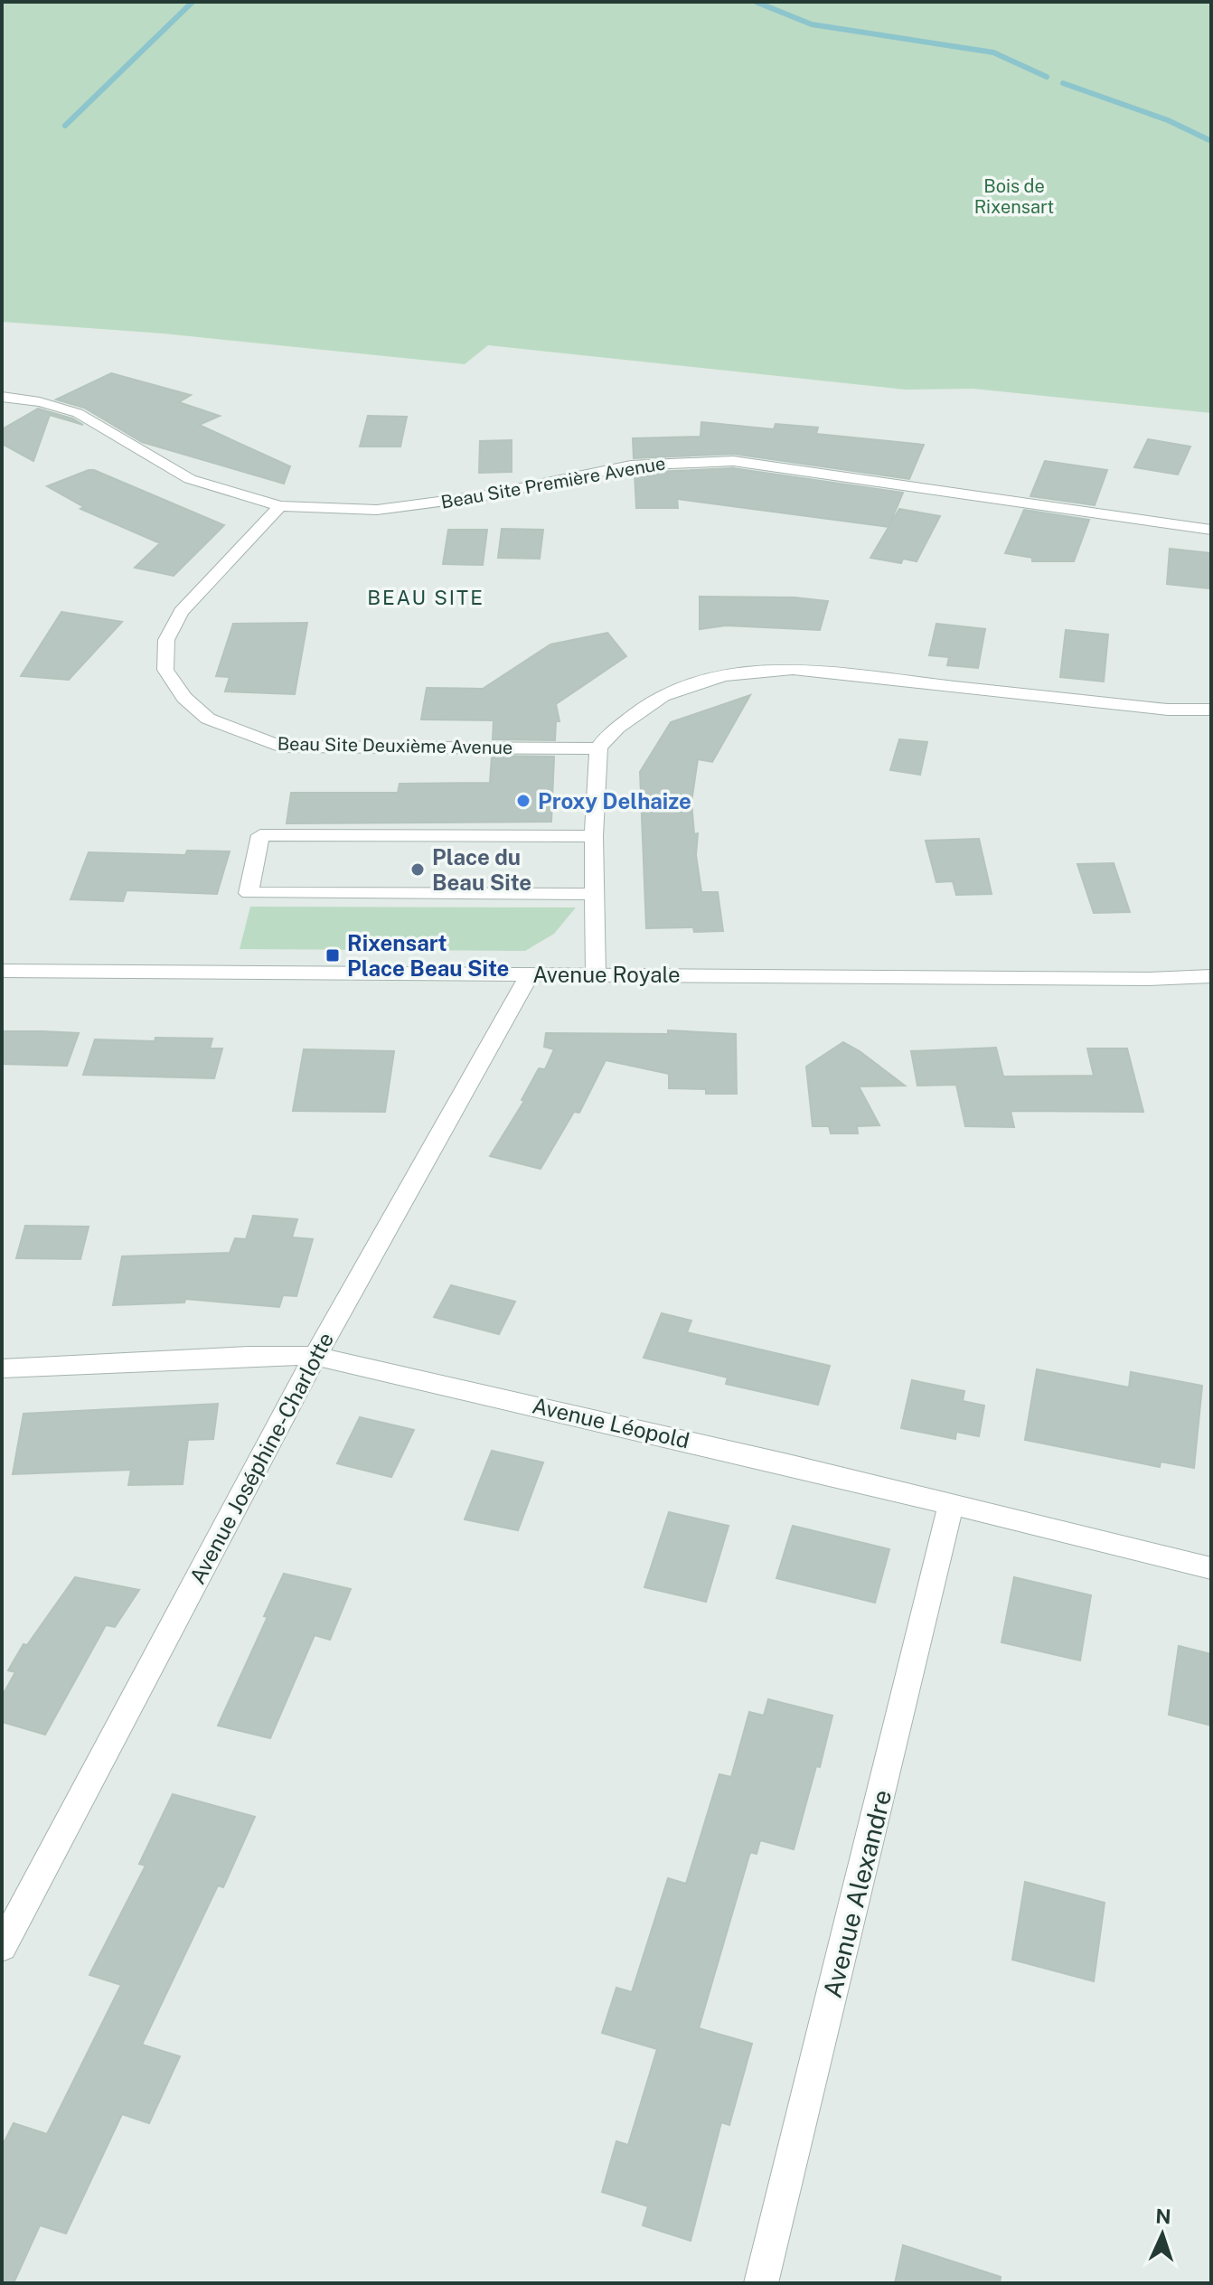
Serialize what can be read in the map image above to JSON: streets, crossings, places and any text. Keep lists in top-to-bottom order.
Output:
{
  "streets": {
    "street": [
      "Beau Site Première Avenue",
      "Beau Site Deuxième Avenue",
      "Avenue Royale",
      "Avenue Léopold",
      "Avenue Joséphine-Charlotte",
      "Avenue Alexandre"
    ]
  },
  "crossings": [
    ["Beau Site Première Avenue", "Beau Site Deuxième Avenue"],
    ["Avenue Royale", "Avenue Joséphine-Charlotte"],
    ["Avenue Léopold", "Avenue Joséphine-Charlotte"],
    ["Avenue Léopold", "Avenue Alexandre"]
  ],
  "districts": ["BEAU SITE"],
  "parks": ["Bois de Rixensart"],
  "places": {
    "other": ["Proxy Delhaize", "Place du Beau Site"],
    "transit": ["Rixensart Place Beau Site"]
  },
  "north": "top"
}
